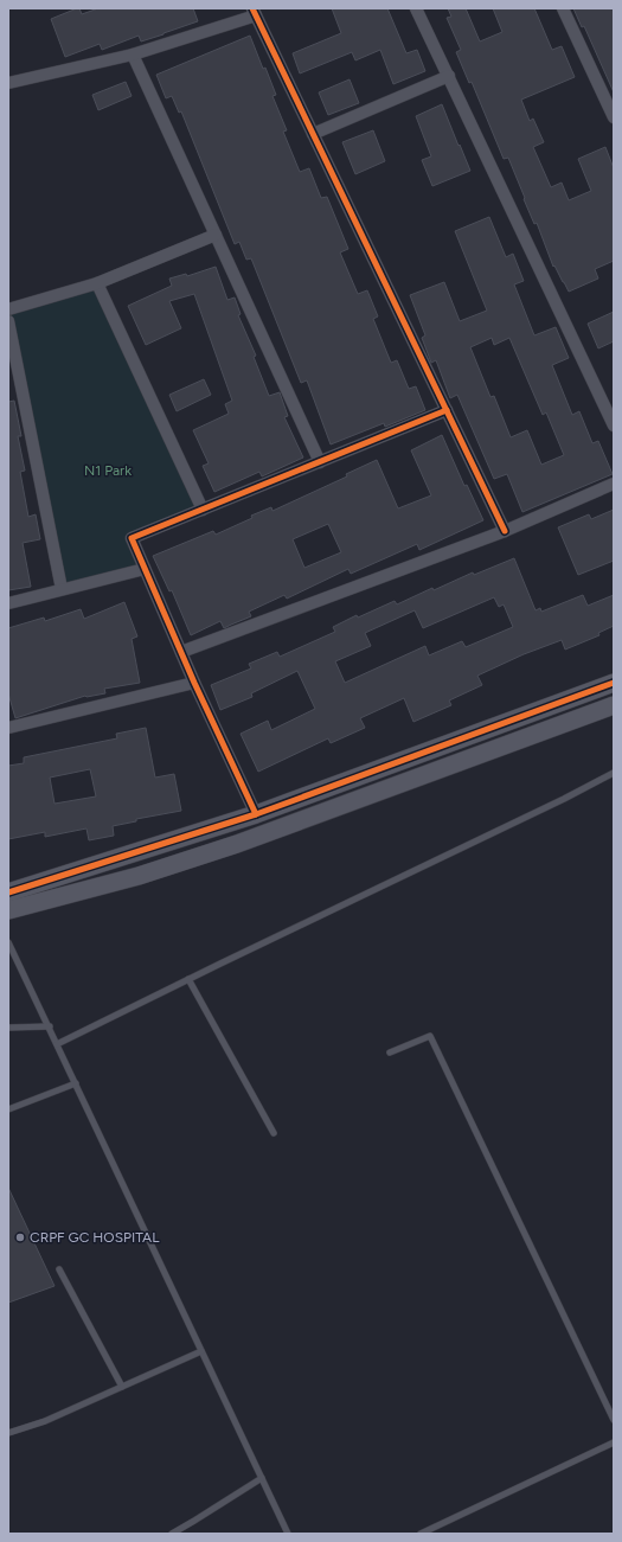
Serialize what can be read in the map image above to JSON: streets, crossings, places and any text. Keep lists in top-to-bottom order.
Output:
{
  "parks": ["N1 Park"],
  "places": ["CRPF GC HOSPITAL"]
}
